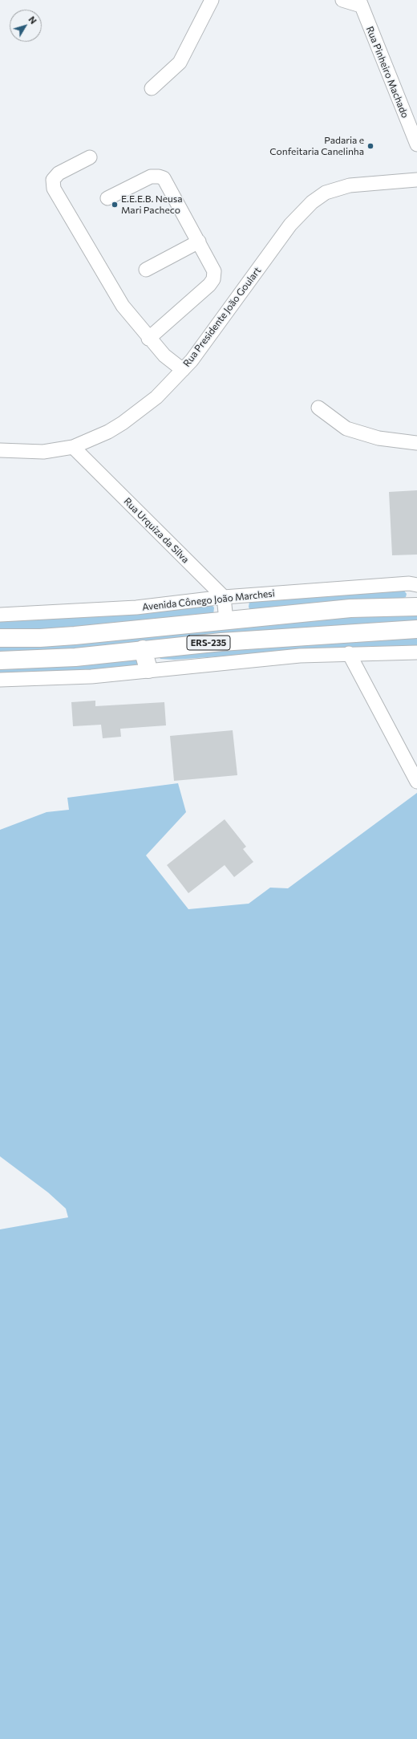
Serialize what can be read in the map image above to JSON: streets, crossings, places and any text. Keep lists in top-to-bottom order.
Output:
{
  "streets": {
    "main road": ["ERS-235"],
    "street": [
      "Rua Pinheiro Machado",
      "Rua Presidente João Goulart",
      "Rua Urquiza da Silva",
      "Avenida Cônego João Marchesi"
    ]
  },
  "crossings": [
    ["Rua Presidente João Goulart", "Rua Urquiza da Silva"],
    ["Rua Urquiza da Silva", "Avenida Cônego João Marchesi"]
  ],
  "places": ["Padaria e Confeitaria Canelinha", "E.E.E.B. Neusa Mari Pacheco"],
  "north": "top right"
}
